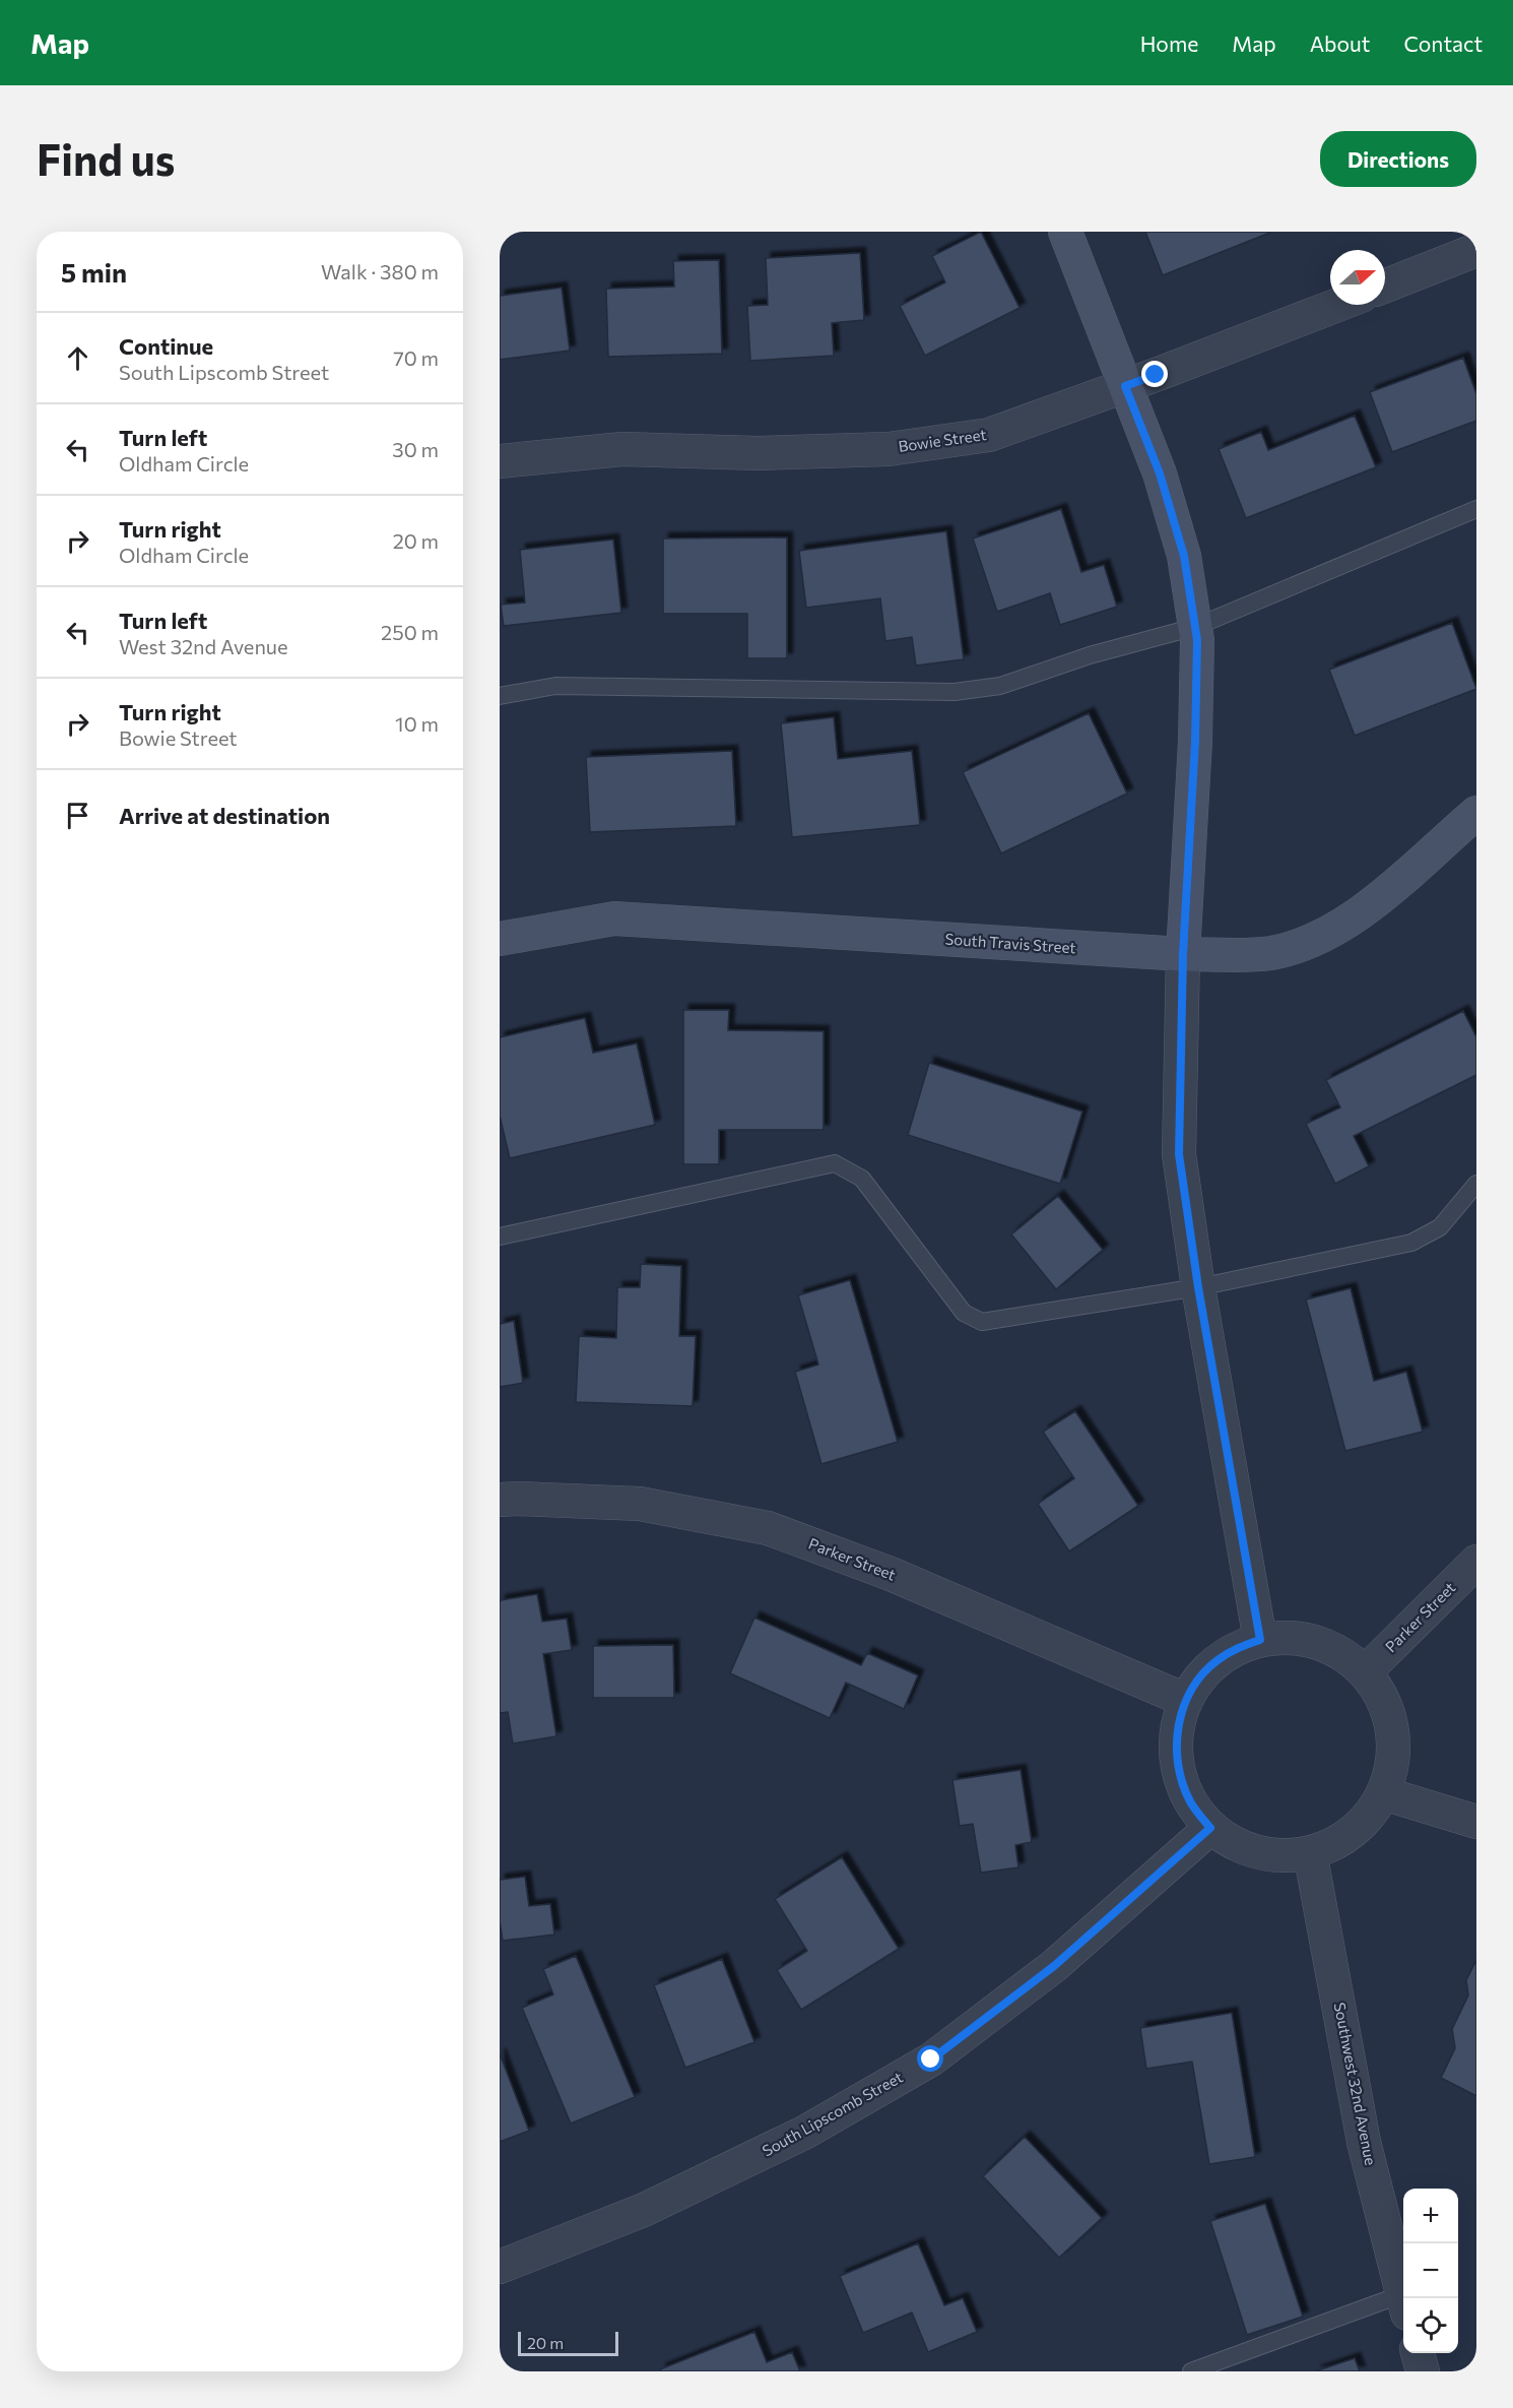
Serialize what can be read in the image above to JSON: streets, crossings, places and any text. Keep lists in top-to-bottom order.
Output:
{
  "streets": {
    "main road": ["South Travis Street"],
    "street": [
      "Bowie Street",
      "Parker Street",
      "Southwest 32nd Avenue",
      "South Lipscomb Street"
    ]
  },
  "crossings": [
    ["Parker Street", "Southwest 32nd Avenue"],
    ["Parker Street", "South Lipscomb Street"],
    ["Southwest 32nd Avenue", "South Lipscomb Street"]
  ],
  "scale_bar": "20 m",
  "north": "right",
  "page": {
    "header": "Map",
    "nav": [
      "Home",
      "Map",
      "About",
      "Contact"
    ],
    "buttons": "Directions",
    "title": "Find us",
    "heading": ["5 min", "Walk · 380 m"],
    "list": [
      ["Continue", "South Lipscomb Street", "70 m"],
      ["Turn left", "Oldham Circle", "30 m"],
      ["Turn right", "Oldham Circle", "20 m"],
      ["Turn left", "West 32nd Avenue", "250 m"],
      ["Turn right", "Bowie Street", "10 m"],
      "Arrive at destination"
    ],
    "map_buttons": ["+", "−"],
    "scale": "20 m"
  }
}
